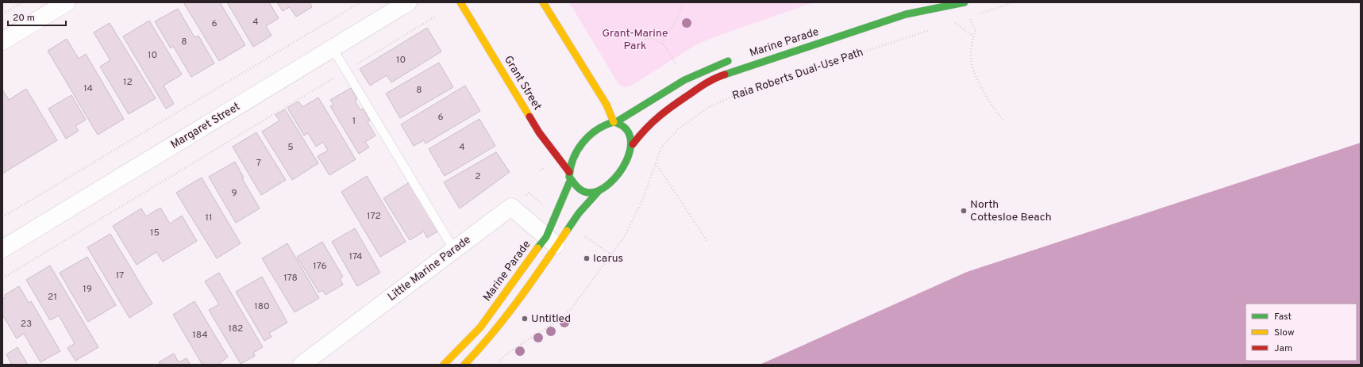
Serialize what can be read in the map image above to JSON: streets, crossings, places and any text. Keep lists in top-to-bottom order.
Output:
{
  "streets": {
    "street": [
      "Marine Parade",
      "Grant Street",
      "Margaret Street",
      "Little Marine Parade"
    ],
    "path": ["Raia Roberts Dual-Use Path"]
  },
  "crossings": [
    ["Marine Parade", "Grant Street"],
    ["Marine Parade", "Little Marine Parade"]
  ],
  "parks": ["Grant-Marine Park"],
  "places": ["North Cottesloe Beach", "Icarus", "Untitled"],
  "house_numbers": [
    "4",
    "6",
    "8",
    "10",
    "10",
    "12",
    "14",
    "8",
    "6",
    "1",
    "5",
    "4",
    "7",
    "2",
    "9",
    "172",
    "11",
    "15",
    "174",
    "176",
    "17",
    "178",
    "19",
    "21",
    "180",
    "23",
    "182",
    "184"
  ],
  "legend": ["Fast", "Slow", "Jam"],
  "scale_bar": "20 m"
}
